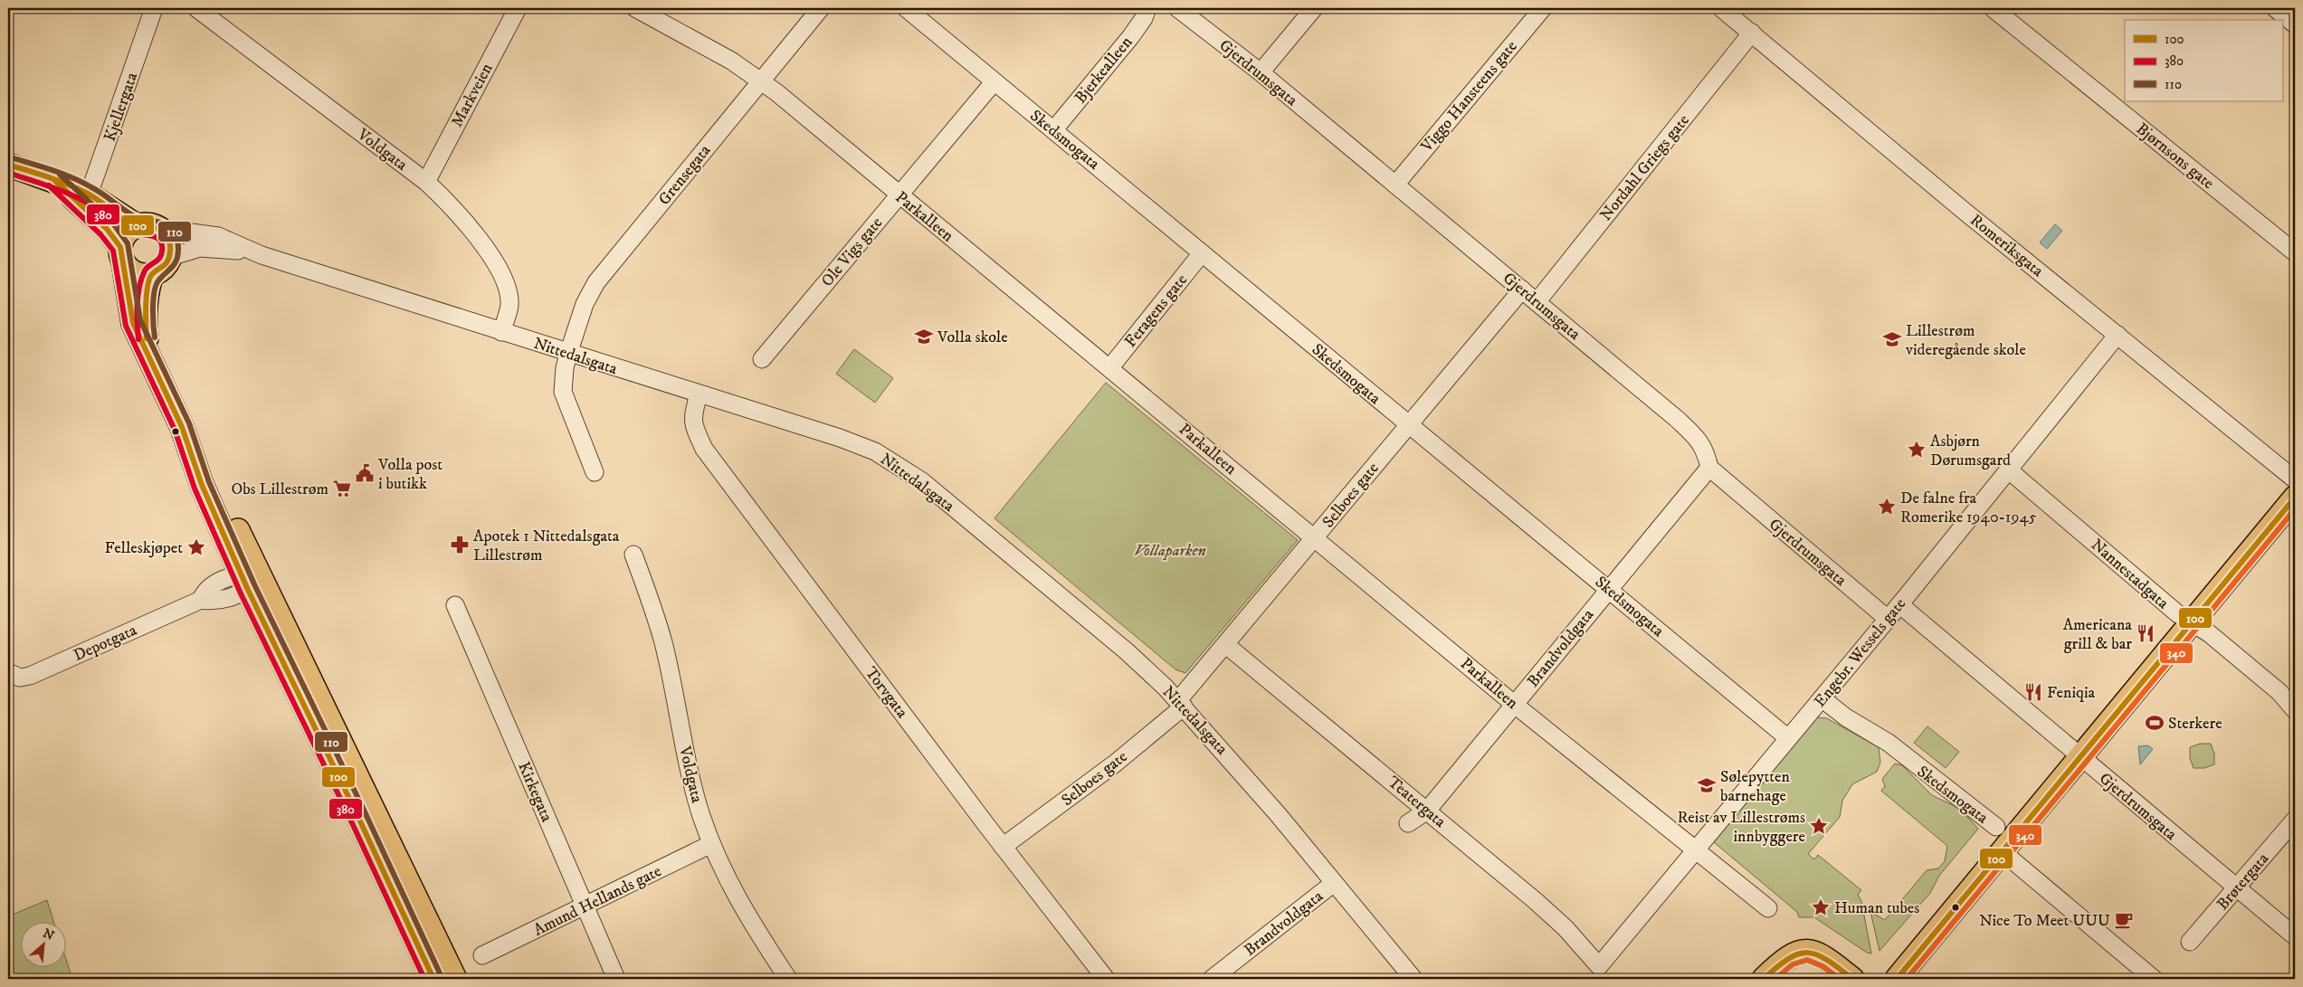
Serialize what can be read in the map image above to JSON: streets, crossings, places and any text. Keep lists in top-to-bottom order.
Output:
{
  "streets": {
    "main road": ["Nittedalsgata"],
    "street": [
      "Bjerkealleen",
      "Gjerdrumsgata",
      "Markveien",
      "Viggo Hansteens gate",
      "Kjellergata",
      "Skedsmogata",
      "Voldgata",
      "Bjørnsons gate",
      "Nordahl Griegs gate",
      "Grensegata",
      "Parkalleen",
      "Romeriksgata",
      "Ole Vigs gate",
      "Feragens gate",
      "Selboes gate",
      "Nannestadgata",
      "Depotgata",
      "Brandvoldgata",
      "Engebr. Wessels gate",
      "Torvgata",
      "Kirkegata",
      "Teatergata",
      "Brøtergata",
      "Amund Hellands gate"
    ]
  },
  "crossings": [
    ["Bjerkealleen", "Skedsmogata"],
    ["Gjerdrumsgata", "Viggo Hansteens gate"],
    ["Gjerdrumsgata", "Nordahl Griegs gate"],
    ["Gjerdrumsgata", "Selboes gate"],
    ["Gjerdrumsgata", "Brandvoldgata"],
    ["Gjerdrumsgata", "Engebr. Wessels gate"],
    ["Gjerdrumsgata", "Brøtergata"],
    ["Markveien", "Voldgata"],
    ["Kjellergata", "Nittedalsgata"],
    ["Skedsmogata", "Ole Vigs gate"],
    ["Skedsmogata", "Feragens gate"],
    ["Skedsmogata", "Selboes gate"],
    ["Skedsmogata", "Brandvoldgata"],
    ["Skedsmogata", "Engebr. Wessels gate"],
    ["Voldgata", "Nittedalsgata"],
    ["Voldgata", "Amund Hellands gate"],
    ["Nordahl Griegs gate", "Romeriksgata"],
    ["Grensegata", "Parkalleen"],
    ["Grensegata", "Nittedalsgata"],
    ["Parkalleen", "Ole Vigs gate"],
    ["Parkalleen", "Feragens gate"],
    ["Parkalleen", "Selboes gate"],
    ["Parkalleen", "Brandvoldgata"],
    ["Parkalleen", "Engebr. Wessels gate"],
    ["Romeriksgata", "Engebr. Wessels gate"],
    ["Nittedalsgata", "Selboes gate"],
    ["Nittedalsgata", "Brandvoldgata"],
    ["Nittedalsgata", "Torvgata"],
    ["Selboes gate", "Torvgata"],
    ["Selboes gate", "Teatergata"],
    ["Nannestadgata", "Engebr. Wessels gate"],
    ["Brandvoldgata", "Teatergata"],
    ["Engebr. Wessels gate", "Teatergata"],
    ["Kirkegata", "Amund Hellands gate"]
  ],
  "parks": ["Vollaparken"],
  "places": {
    "school or university": ["Volla skole", "Lillestrøm videregående skole", "Sølepytten barnehage"],
    "place": [
      "Asbjørn Dørumsgard",
      "De falne fra Romerike 1940-1945",
      "Felleskjøpet",
      "Reist av Lillestrøms innbyggere",
      "Human tubes"
    ],
    "public building": ["Volla post i butikk"],
    "supermarket": ["Obs Lillestrøm"],
    "pharmacy": ["Apotek 1 Nittedalsgata Lillestrøm"],
    "restaurant": ["Americana grill & bar", "Feniqia"],
    "sports": ["Sterkere"],
    "cafe": ["Nice To Meet UUU"]
  },
  "lines": [
    "transit line 110",
    "transit line 100",
    "transit line 380",
    "transit line 340"
  ],
  "legend": ["100", "380", "110"],
  "north": "top right"
}
